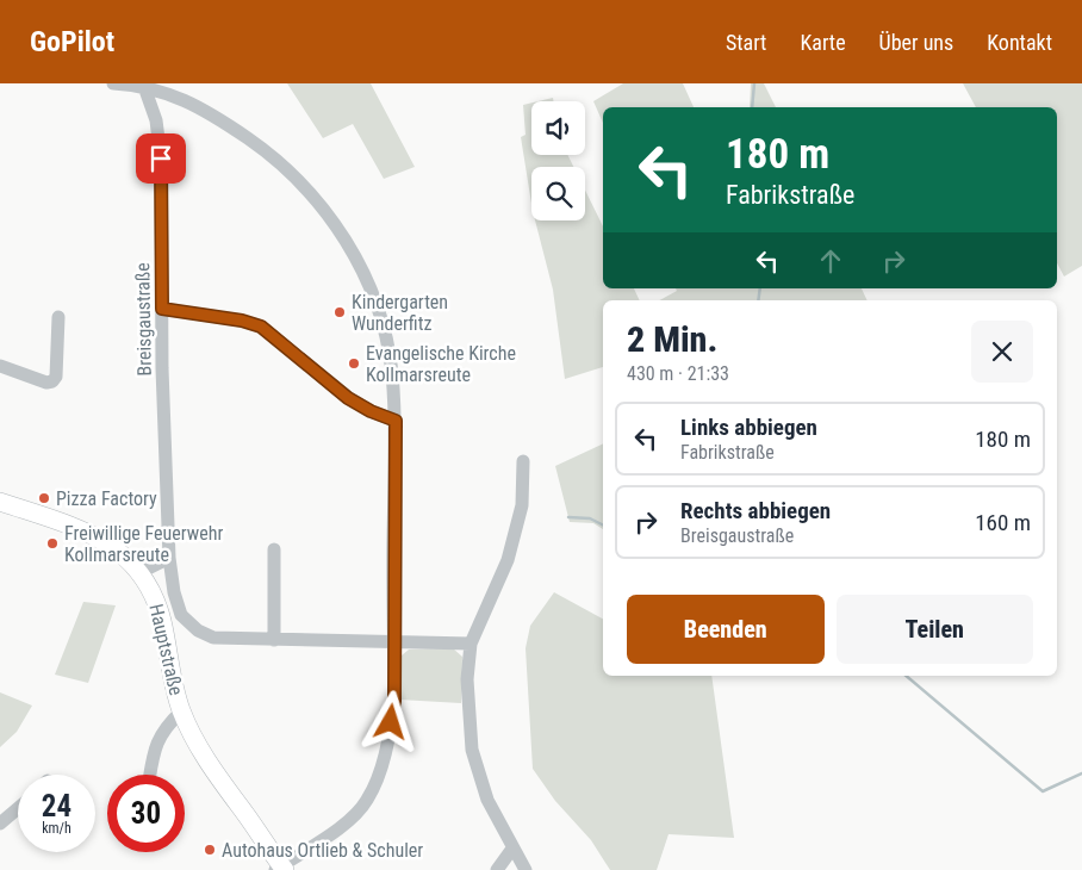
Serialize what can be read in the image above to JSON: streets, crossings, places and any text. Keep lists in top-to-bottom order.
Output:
{
  "streets": {
    "main road": ["Hauptstraße"],
    "street": ["Breisgaustraße"]
  },
  "places": [
    "Kindergarten Wunderfitz",
    "Evangelische Kirche Kollmarsreute",
    "Pizza Factory",
    "Freiwillige Feuerwehr Kollmarsreute",
    "Autohaus Ortlieb & Schuler"
  ],
  "page": {
    "header": "GoPilot",
    "nav": [
      "Start",
      "Karte",
      "Über uns",
      "Kontakt"
    ],
    "turn": ["180 m", "Fabrikstraße"],
    "heading": ["2 Min.", "430 m · 21:33"],
    "list": [
      {
        "name": "Links abbiegen",
        "note": "Fabrikstraße",
        "value": "180 m"
      },
      {
        "name": "Rechts abbiegen",
        "note": "Breisgaustraße",
        "value": "160 m"
      }
    ],
    "buttons": ["Beenden", "Teilen"],
    "speed": "24 km/h",
    "limit": "30"
  }
}
